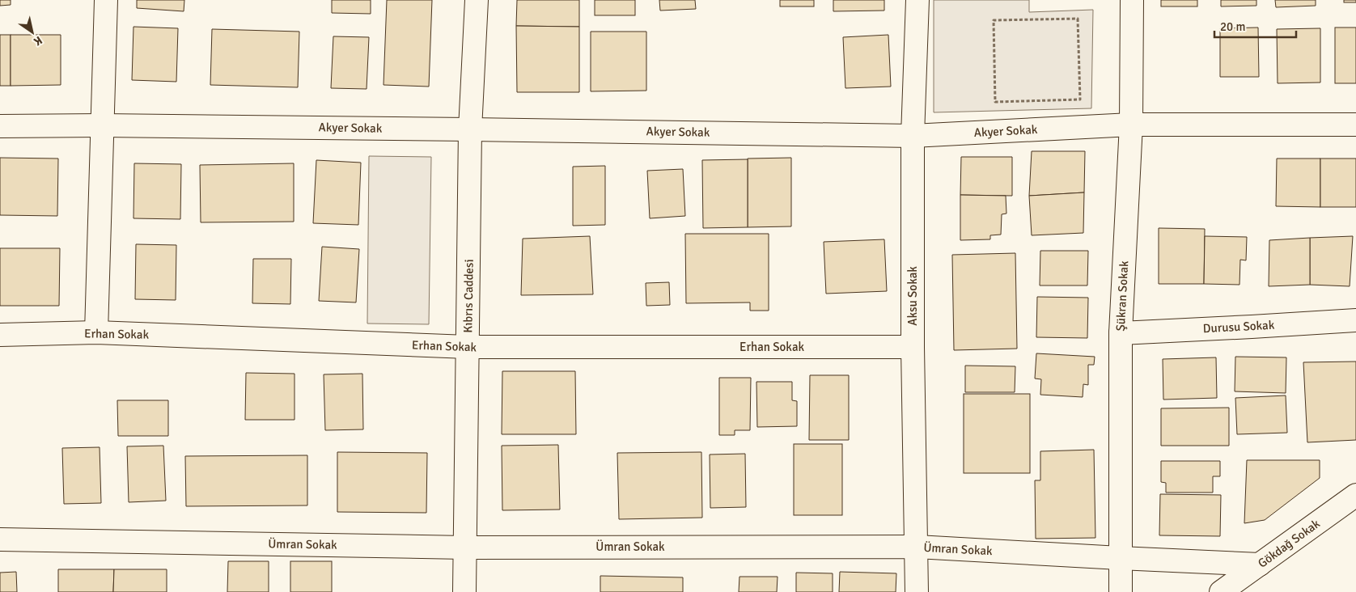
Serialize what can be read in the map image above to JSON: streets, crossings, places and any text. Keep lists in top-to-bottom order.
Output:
{
  "streets": {
    "street": [
      "Akyer Sokak",
      "Kıbrıs Caddesi",
      "Aksu Sokak",
      "Şükran Sokak",
      "Durusu Sokak",
      "Erhan Sokak",
      "Gökdağ Sokak",
      "Ümran Sokak"
    ]
  },
  "crossings": [
    ["Akyer Sokak", "Kıbrıs Caddesi"],
    ["Akyer Sokak", "Aksu Sokak"],
    ["Akyer Sokak", "Şükran Sokak"],
    ["Kıbrıs Caddesi", "Erhan Sokak"],
    ["Kıbrıs Caddesi", "Ümran Sokak"],
    ["Aksu Sokak", "Erhan Sokak"],
    ["Aksu Sokak", "Ümran Sokak"],
    ["Şükran Sokak", "Durusu Sokak"],
    ["Şükran Sokak", "Ümran Sokak"],
    ["Gökdağ Sokak", "Ümran Sokak"]
  ],
  "scale_bar": "20 m",
  "north": "bottom right"
}
